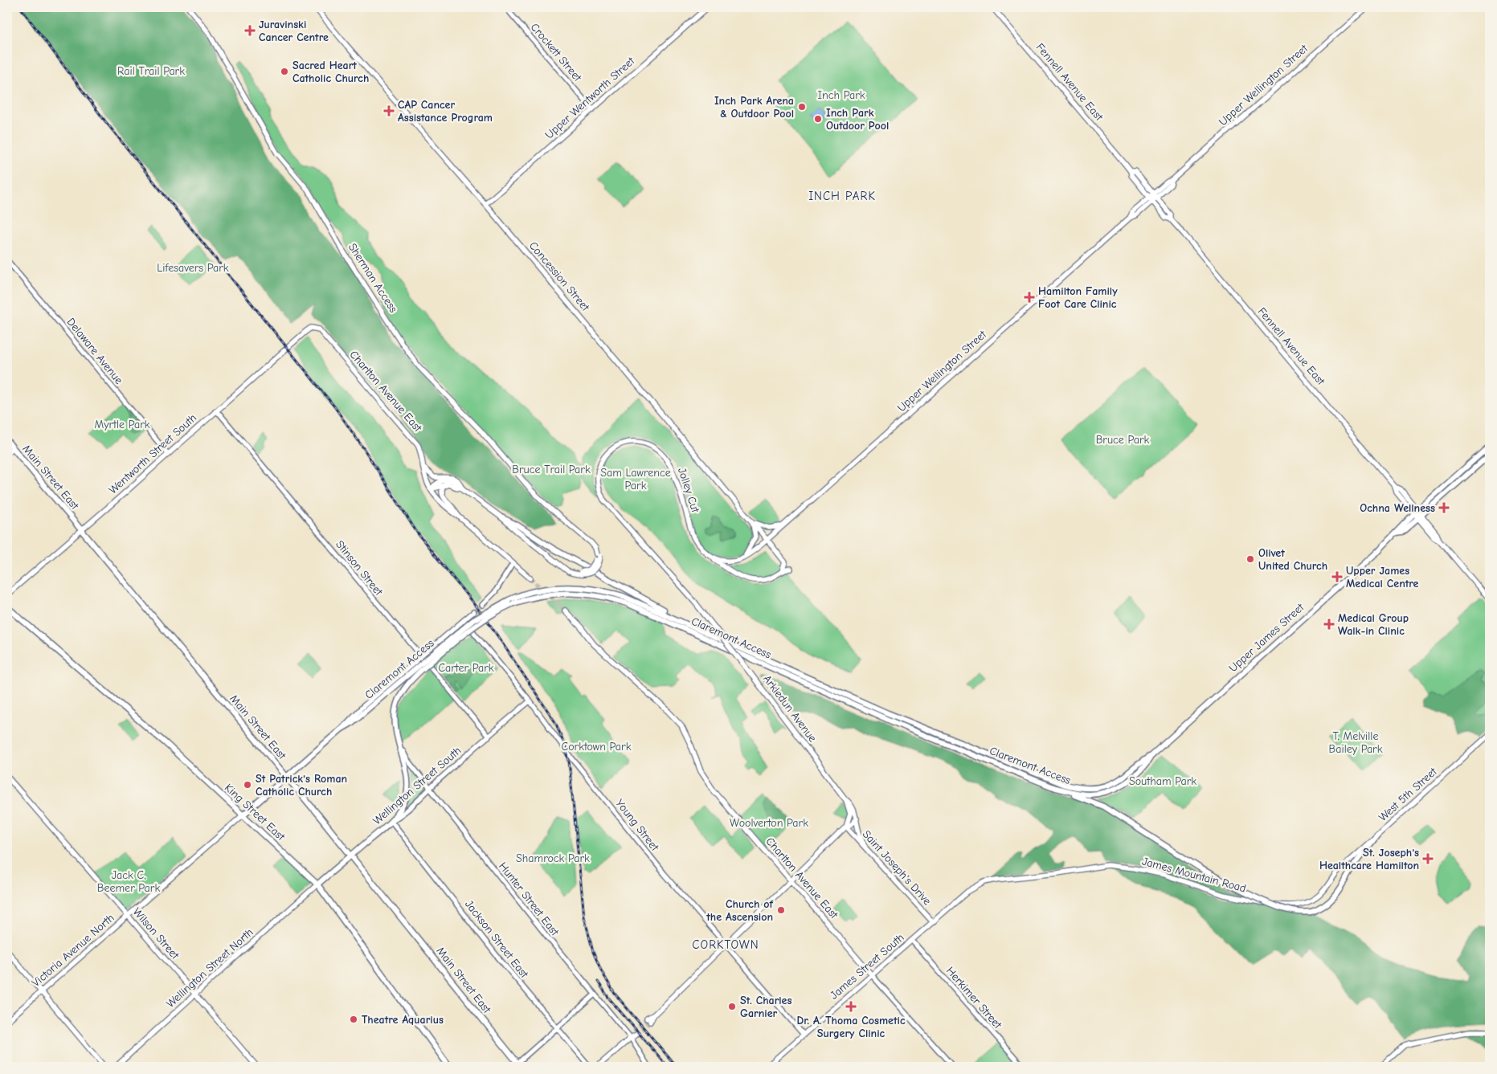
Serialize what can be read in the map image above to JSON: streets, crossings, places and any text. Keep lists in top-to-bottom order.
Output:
{
  "streets": {
    "main road": [
      "Fennell Avenue East",
      "Upper Wellington Street",
      "Upper Wentworth Street",
      "Concession Street",
      "Sherman Access",
      "Charlton Avenue East",
      "Wentworth Street South",
      "Main Street East",
      "Jolley Cut",
      "Claremont Access",
      "Upper James Street",
      "Arkledun Avenue",
      "Wellington Street South",
      "West 5th Street",
      "King Street East",
      "Saint Joseph's Drive",
      "James Mountain Road",
      "Wilson Street",
      "Victoria Avenue North",
      "James Street South",
      "Wellington Street North"
    ],
    "street": [
      "Crockett Street",
      "Delaware Avenue",
      "Stinson Street",
      "Young Street",
      "Hunter Street East",
      "Jackson Street East",
      "Herkimer Street"
    ]
  },
  "crossings": [
    ["Crockett Street", "Upper Wentworth Street"],
    ["Fennell Avenue East", "Upper Wellington Street"],
    ["Fennell Avenue East", "Upper James Street"],
    ["Upper Wellington Street", "Concession Street"],
    ["Upper Wentworth Street", "Concession Street"],
    ["Concession Street", "Jolley Cut"],
    ["Sherman Access", "Charlton Avenue East"],
    ["Delaware Avenue", "Wentworth Street South"],
    ["Charlton Avenue East", "Wentworth Street South"],
    ["Charlton Avenue East", "James Street South"],
    ["Wentworth Street South", "Main Street East"],
    ["Wentworth Street South", "Stinson Street"],
    ["Main Street East", "Claremont Access"],
    ["Main Street East", "Wellington Street South"],
    ["Jolley Cut", "Arkledun Avenue"],
    ["Stinson Street", "Wellington Street South"],
    ["Claremont Access", "Upper James Street"],
    ["Claremont Access", "Wellington Street South"],
    ["Claremont Access", "King Street East"],
    ["Claremont Access", "Hunter Street East"],
    ["Claremont Access", "Jackson Street East"],
    ["Claremont Access", "Victoria Avenue North"],
    ["Arkledun Avenue", "Saint Joseph's Drive"],
    ["Wellington Street South", "King Street East"],
    ["Wellington Street South", "Young Street"],
    ["Wellington Street South", "Hunter Street East"],
    ["Wellington Street South", "Jackson Street East"],
    ["Wellington Street South", "Wellington Street North"],
    ["West 5th Street", "James Mountain Road"],
    ["King Street East", "Victoria Avenue North"],
    ["King Street East", "Wellington Street North"],
    ["Young Street", "James Street South"],
    ["Saint Joseph's Drive", "James Street South"],
    ["James Mountain Road", "James Street South"],
    ["Wilson Street", "Victoria Avenue North"],
    ["Wilson Street", "Wellington Street North"],
    ["James Street South", "Herkimer Street"]
  ],
  "districts": ["INCH PARK", "CORKTOWN"],
  "parks": [
    "Rail Trail Park",
    "Inch Park",
    "Lifesavers Park",
    "Myrtle Park",
    "Bruce Park",
    "Bruce Trail Park",
    "Sam Lawrence Park",
    "Carter Park",
    "T. Melville Bailey Park",
    "Corktown Park",
    "Southam Park",
    "Woolverton Park",
    "Shamrock Park",
    "Jack C. Beemer Park"
  ],
  "places": {
    "health": [
      "Juravinski Cancer Centre",
      "CAP Cancer Assistance Program",
      "Hamilton Family Foot Care Clinic",
      "Ochna Wellness",
      "Upper James Medical Centre",
      "Medical Group Walk-in Clinic",
      "St. Joseph's Healthcare Hamilton",
      "Dr. A. Thoma Cosmetic Surgery Clinic"
    ],
    "other": [
      "Sacred Heart Catholic Church",
      "Inch Park Arena & Outdoor Pool",
      "Inch Park Outdoor Pool",
      "Olivet United Church",
      "St Patrick's Roman Catholic Church",
      "Church of the Ascension",
      "St. Charles Garnier",
      "Theatre Aquarius"
    ]
  }
}
